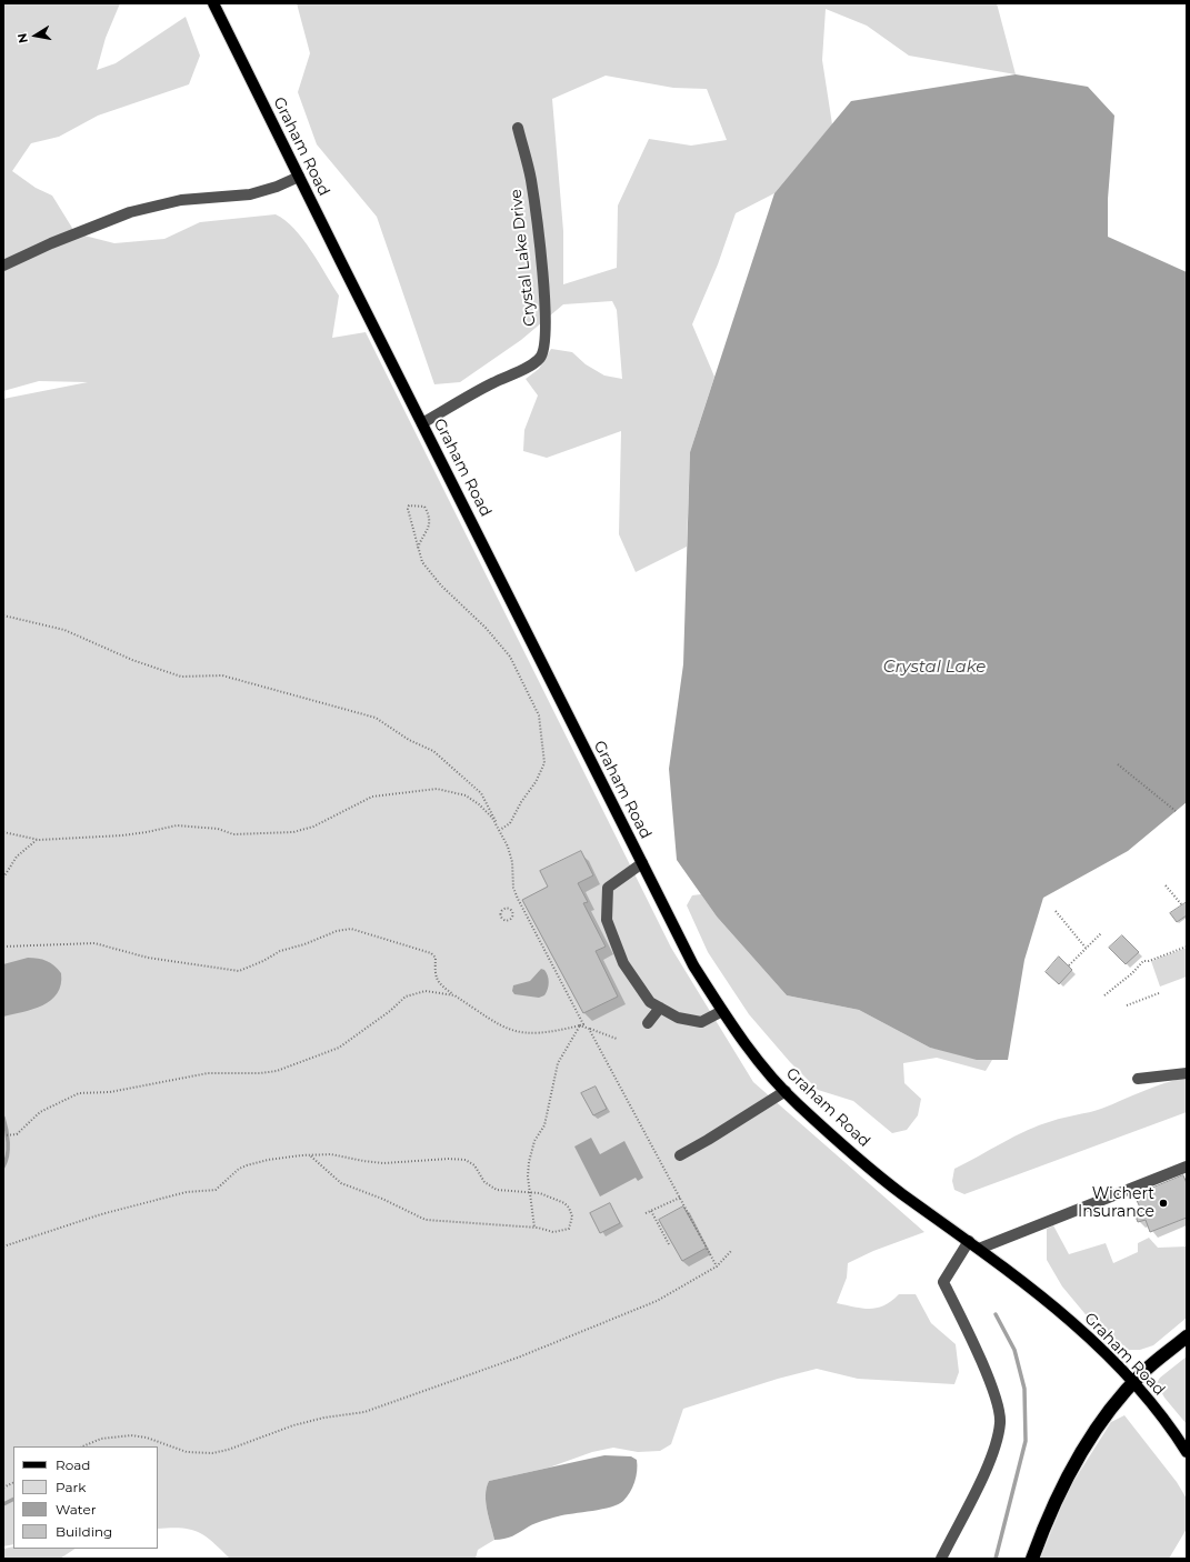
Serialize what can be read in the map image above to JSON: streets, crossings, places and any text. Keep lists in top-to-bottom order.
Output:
{
  "streets": {
    "main road": ["Graham Road"],
    "street": ["Crystal Lake Drive"]
  },
  "crossings": [
    ["Graham Road", "Crystal Lake Drive"]
  ],
  "water": ["Crystal Lake"],
  "places": ["Wichert Insurance"],
  "legend": [
    "Road",
    "Park",
    "Water",
    "Building"
  ],
  "north": "left"
}
